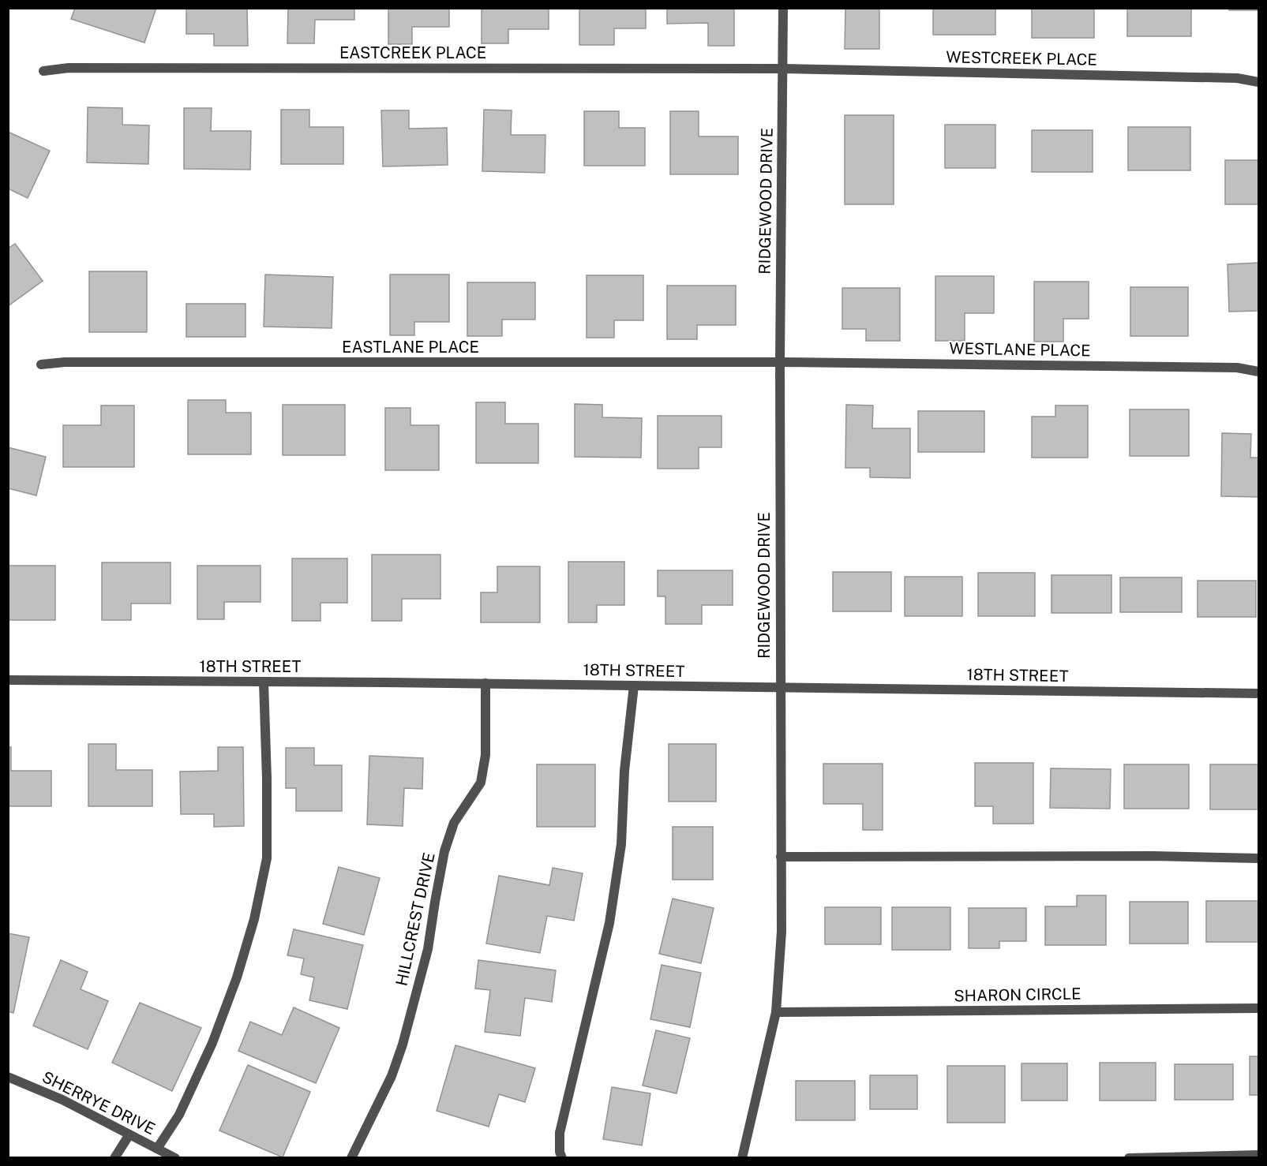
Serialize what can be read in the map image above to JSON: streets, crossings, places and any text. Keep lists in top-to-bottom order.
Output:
{
  "streets": {
    "street": [
      "EASTCREEK PLACE",
      "WESTCREEK PLACE",
      "RIDGEWOOD DRIVE",
      "EASTLANE PLACE",
      "WESTLANE PLACE",
      "18TH STREET",
      "HILLCREST DRIVE",
      "SHARON CIRCLE",
      "SHERRYE DRIVE"
    ]
  },
  "crossings": [
    ["EASTCREEK PLACE", "WESTCREEK PLACE"],
    ["EASTCREEK PLACE", "RIDGEWOOD DRIVE"],
    ["WESTCREEK PLACE", "RIDGEWOOD DRIVE"],
    ["RIDGEWOOD DRIVE", "EASTLANE PLACE"],
    ["RIDGEWOOD DRIVE", "WESTLANE PLACE"],
    ["RIDGEWOOD DRIVE", "18TH STREET"],
    ["RIDGEWOOD DRIVE", "SHARON CIRCLE"],
    ["EASTLANE PLACE", "WESTLANE PLACE"],
    ["18TH STREET", "HILLCREST DRIVE"]
  ]
}
